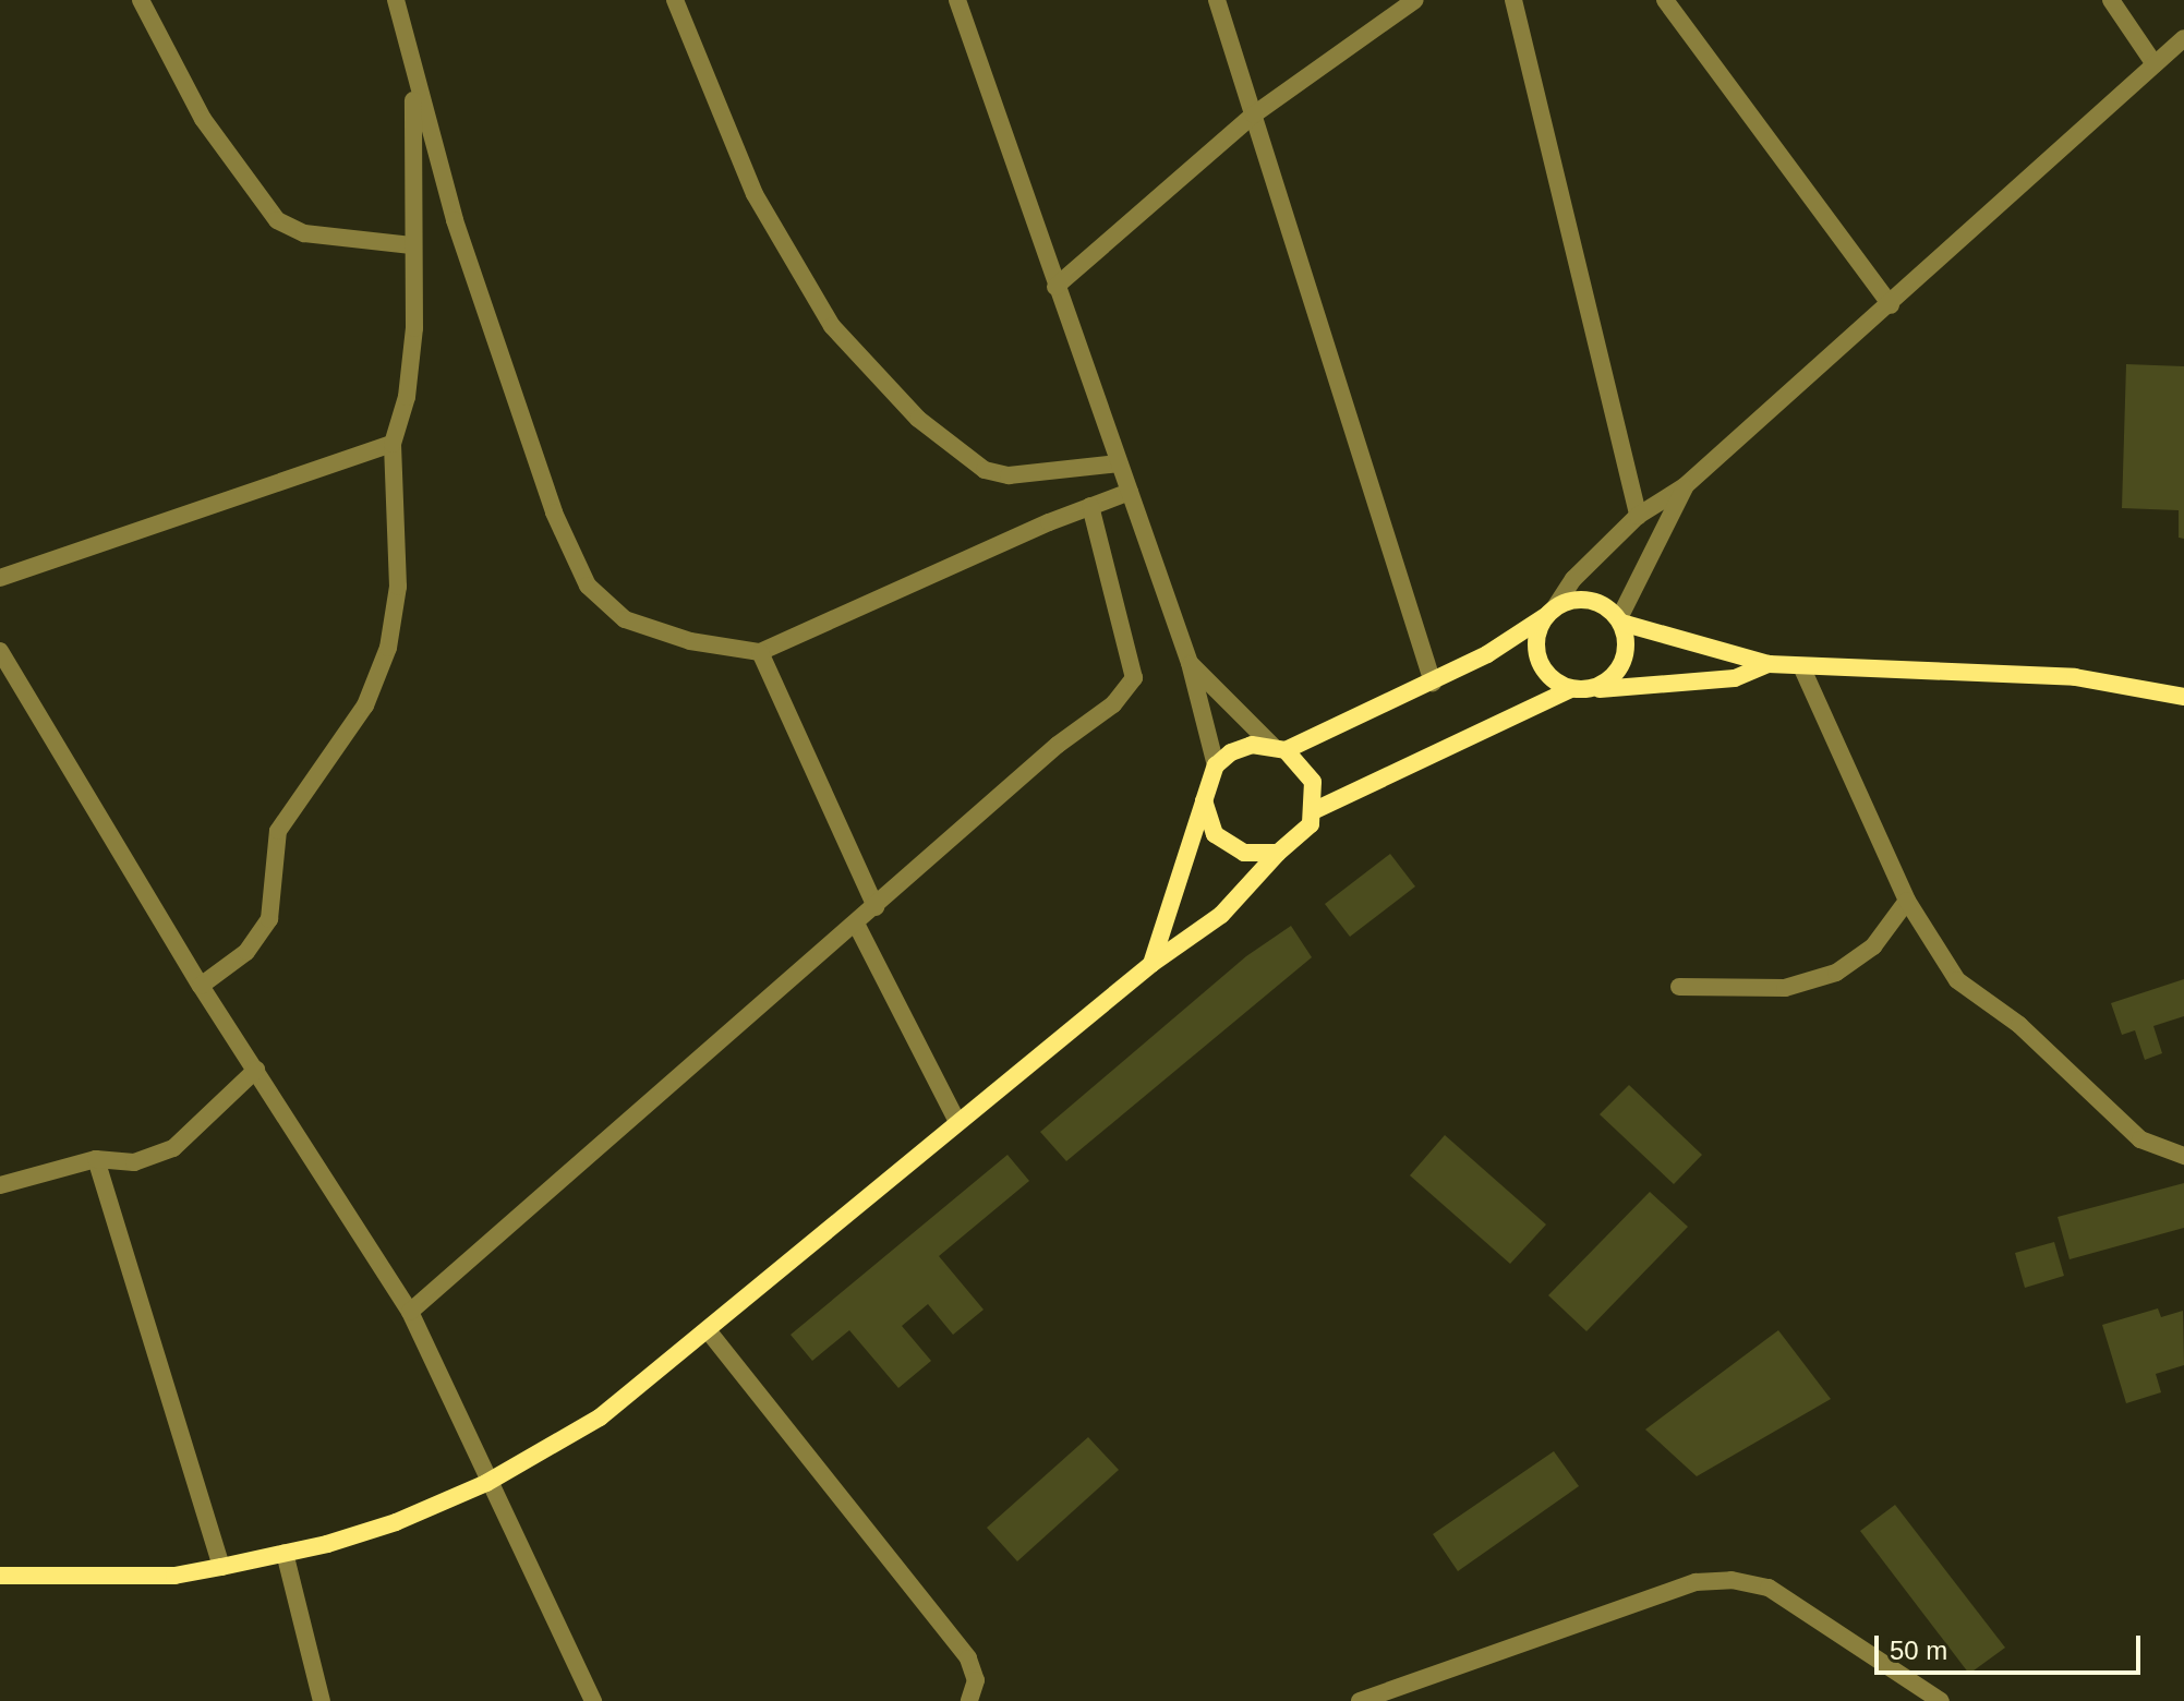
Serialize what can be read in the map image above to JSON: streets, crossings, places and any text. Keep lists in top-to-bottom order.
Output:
{
  "scale_bar": "50 m"
}
